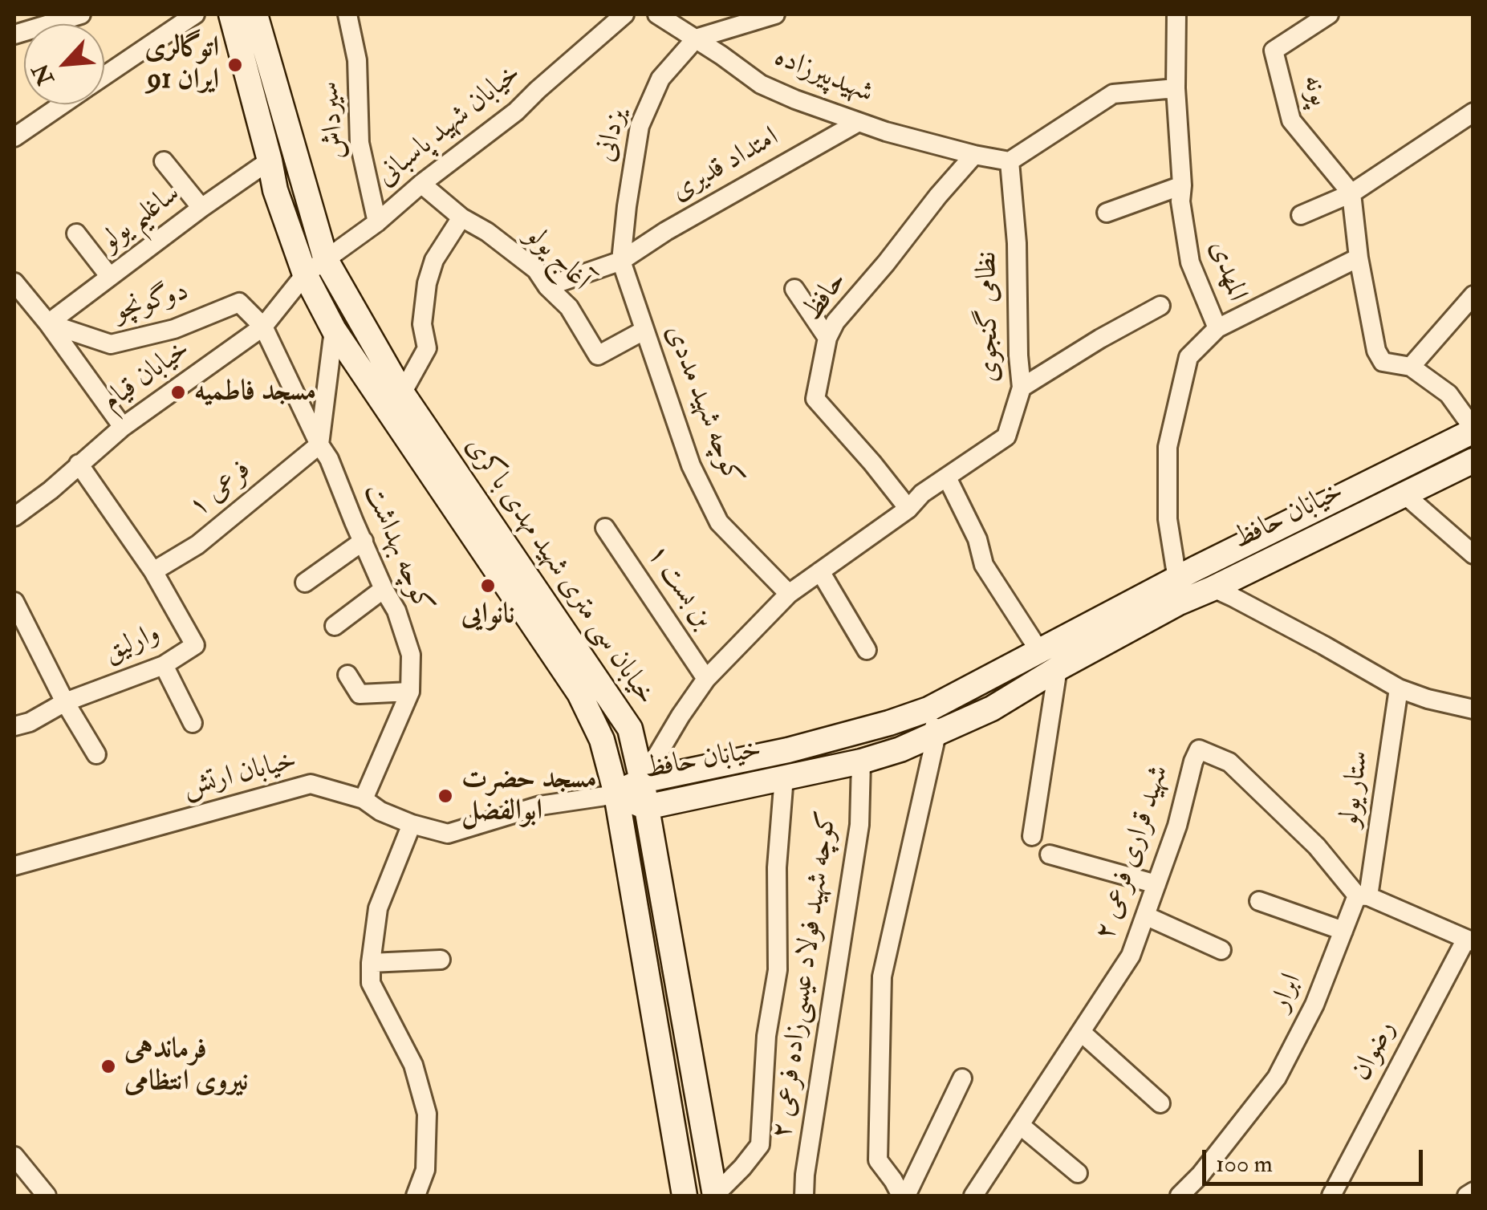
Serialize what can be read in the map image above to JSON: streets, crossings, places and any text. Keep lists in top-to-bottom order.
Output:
{
  "streets": {
    "main road": ["خیابان حافظ", "خیابان سی متری شهید مهدی باکری"],
    "street": [
      "شهیدپیرزاده",
      "پونه",
      "سیرداش",
      "خیابان شهید پاسبانی",
      "یزدانی",
      "امتداد قدیری",
      "ساغلیم یولو",
      "آغاج یولو",
      "المهدی",
      "حافظ",
      "دوگونچو",
      "نظامی گنجوی",
      "خیابان قیام",
      "کوچه شهید مددی",
      "فرعی ۱",
      "کوچه بهداشت",
      "بن بست ۱",
      "وارلیق",
      "خیابان ارتش",
      "ستار یولو",
      "شهید قراری فرعی ۲",
      "کوچه شهید فولاد عیسی‌زاده فرعی ۲",
      "ابرار",
      "رضوان"
    ]
  },
  "crossings": [
    ["شهیدپیرزاده", "یزدانی"],
    ["شهیدپیرزاده", "امتداد قدیری"],
    ["شهیدپیرزاده", "حافظ"],
    ["سیرداش", "خیابان شهید پاسبانی"],
    ["خیابان شهید پاسبانی", "آغاج یولو"],
    ["خیابان شهید پاسبانی", "خیابان قیام"],
    ["خیابان شهید پاسبانی", "خیابان سی متری شهید مهدی باکری"],
    ["یزدانی", "امتداد قدیری"],
    ["یزدانی", "کوچه شهید مددی"],
    ["امتداد قدیری", "آغاج یولو"],
    ["امتداد قدیری", "کوچه شهید مددی"],
    ["ساغلیم یولو", "دوگونچو"],
    ["ساغلیم یولو", "خیابان سی متری شهید مهدی باکری"],
    ["آغاج یولو", "کوچه شهید مددی"],
    ["المهدی", "خیابان حافظ"],
    ["حافظ", "نظامی گنجوی"],
    ["دوگونچو", "خیابان قیام"],
    ["دوگونچو", "کوچه بهداشت"],
    ["نظامی گنجوی", "کوچه شهید مددی"],
    ["خیابان قیام", "کوچه بهداشت"],
    ["خیابان قیام", "خیابان سی متری شهید مهدی باکری"],
    ["فرعی ۱", "کوچه بهداشت"],
    ["فرعی ۱", "وارلیق"],
    ["خیابان حافظ", "خیابان سی متری شهید مهدی باکری"],
    ["خیابان حافظ", "خیابان ارتش"],
    ["خیابان حافظ", "کوچه شهید فولاد عیسی‌زاده فرعی ۲"],
    ["کوچه بهداشت", "خیابان ارتش"],
    ["خیابان سی متری شهید مهدی باکری", "خیابان ارتش"],
    ["ستار یولو", "شهید قراری فرعی ۲"],
    ["ستار یولو", "ابرار"],
    ["شهید قراری فرعی ۲", "ابرار"]
  ],
  "places": [
    "اتوگالری ایران 91",
    "مسجد فاطمیه",
    "نانوایی",
    "مسجد حضرت ابوالفضل",
    "فرماندهی نیروی انتظامی"
  ],
  "scale_bar": "100 m",
  "north": "bottom left"
}
